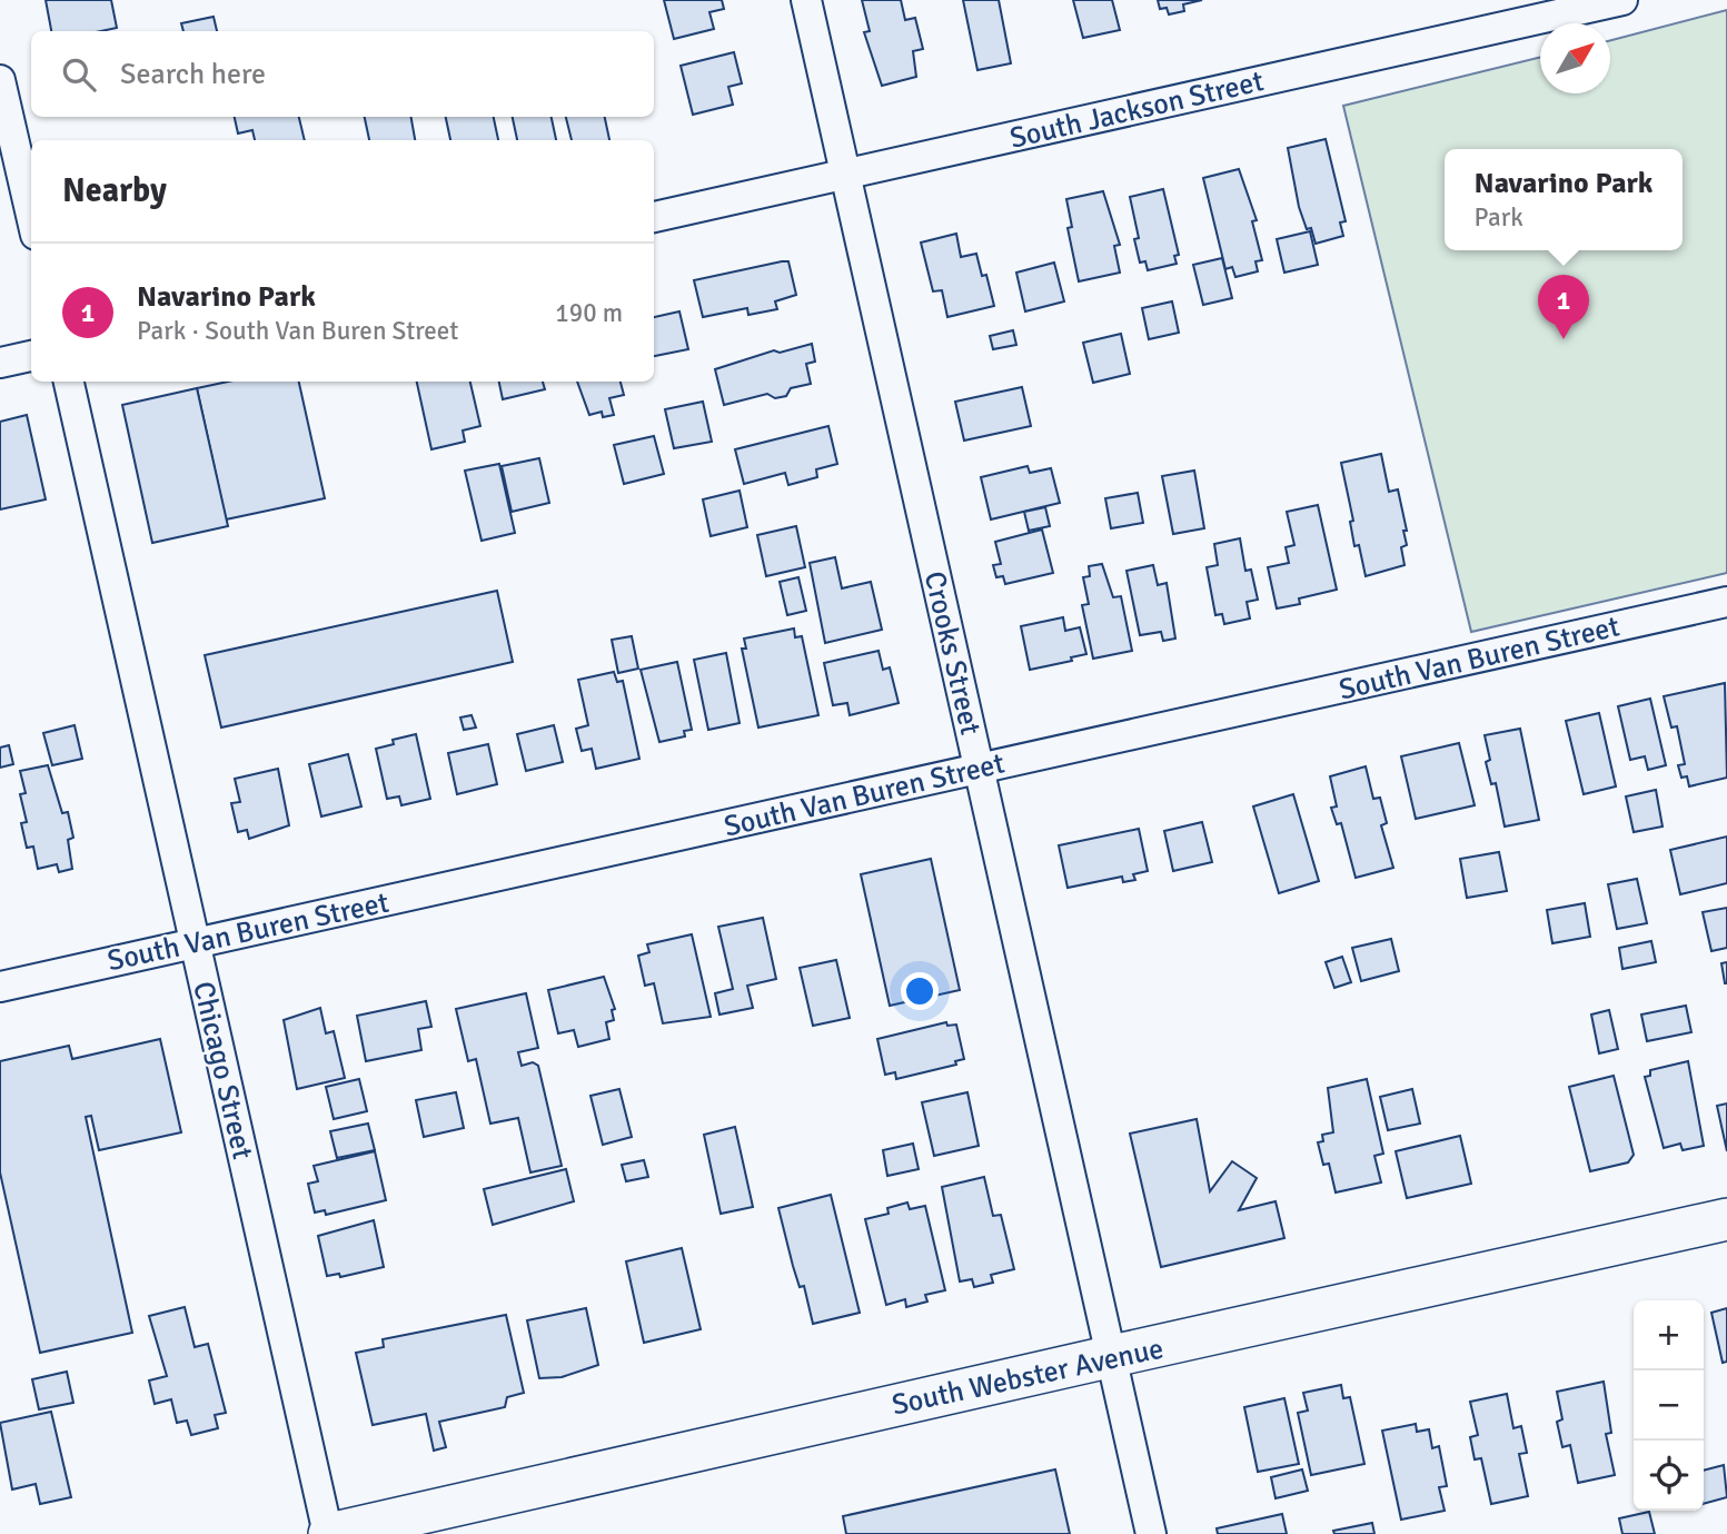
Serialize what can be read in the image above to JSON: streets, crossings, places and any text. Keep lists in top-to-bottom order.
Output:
{
  "streets": {
    "main road": ["South Webster Avenue"],
    "street": [
      "South Jackson Street",
      "Crooks Street",
      "South Van Buren Street",
      "Chicago Street"
    ]
  },
  "crossings": [
    ["South Jackson Street", "Crooks Street"],
    ["Crooks Street", "South Van Buren Street"],
    ["Crooks Street", "South Webster Avenue"],
    ["South Van Buren Street", "Chicago Street"],
    ["Chicago Street", "South Webster Avenue"]
  ],
  "north": "top right",
  "page": {
    "search": "Search here",
    "heading": "Nearby",
    "popup": ["Navarino Park", "Park"],
    "list": [
      {
        "mark": "1",
        "name": "Navarino Park",
        "note": "Park · South Van Buren Street",
        "value": "190 m"
      }
    ],
    "pins": "1",
    "map_buttons": ["+", "−"]
  }
}
